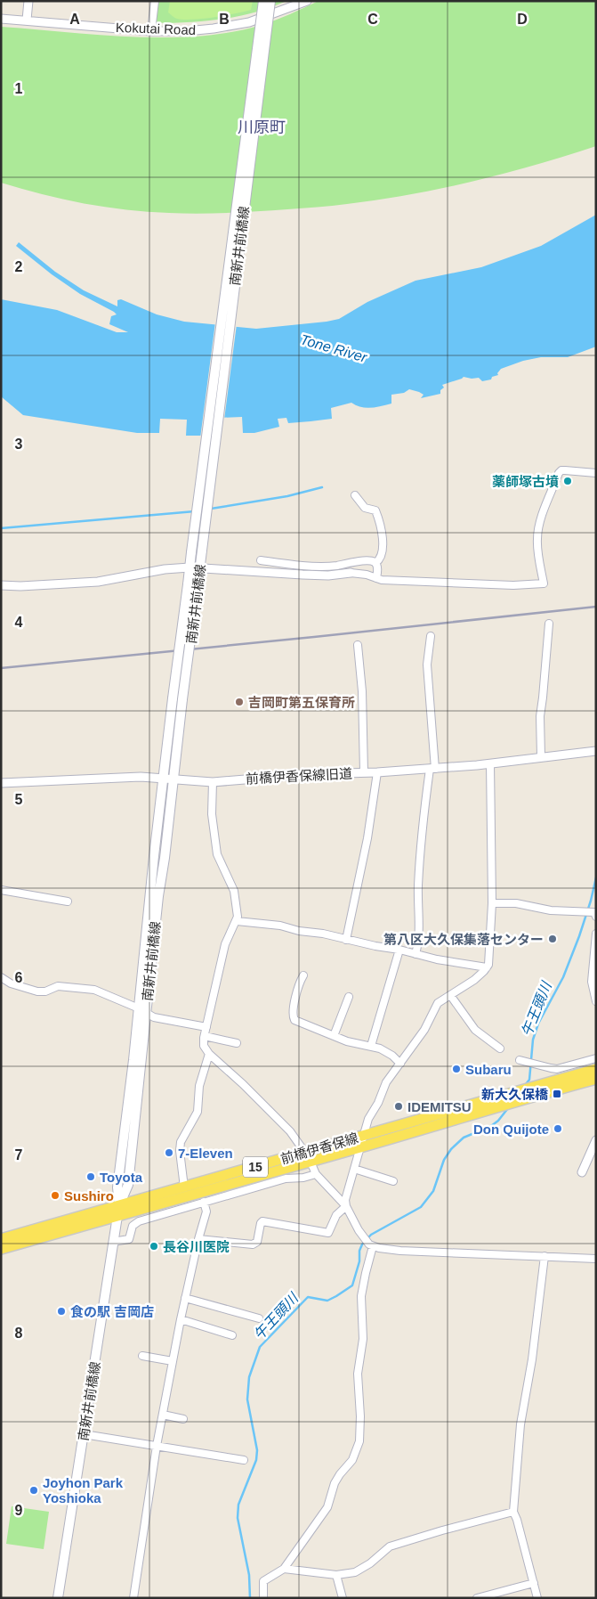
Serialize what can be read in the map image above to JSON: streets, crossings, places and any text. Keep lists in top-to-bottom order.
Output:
{
  "streets": {
    "main road": ["南新井前橋線", "前橋伊香保線", "15"],
    "street": ["Kokutai Road", "前橋伊香保線旧道"]
  },
  "crossings": [
    ["南新井前橋線", "前橋伊香保線旧道"],
    ["南新井前橋線", "前橋伊香保線"]
  ],
  "districts": ["川原町"],
  "water": ["Tone River", "午王頭川"],
  "places": {
    "other": [
      "薬師塚古墳",
      "吉岡町第五保育所",
      "第八区大久保集落センター",
      "Subaru",
      "IDEMITSU",
      "Don Quijote",
      "7-Eleven",
      "Toyota",
      "Sushiro",
      "長谷川医院",
      "食の駅 吉岡店",
      "Joyhon Park Yoshioka"
    ],
    "transit": ["新大久保橋"]
  },
  "grid": {
    "columns": [
      "A",
      "B",
      "C",
      "D"
    ],
    "rows": [
      "1",
      "2",
      "3",
      "4",
      "5",
      "6",
      "7",
      "8",
      "9"
    ]
  }
}
